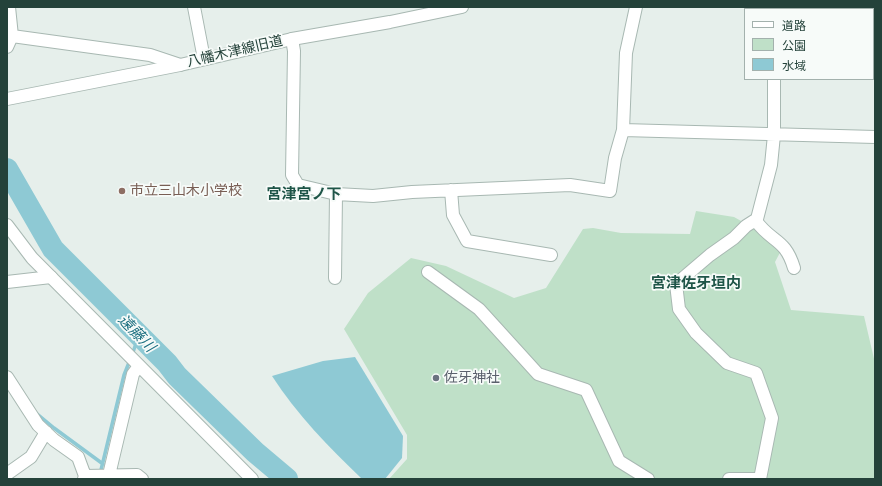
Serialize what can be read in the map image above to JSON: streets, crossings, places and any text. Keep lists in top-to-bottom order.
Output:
{
  "streets": {
    "street": ["八幡木津線旧道"]
  },
  "districts": ["宮津宮ノ下", "宮津佐牙垣内"],
  "water": ["遠藤川"],
  "places": ["市立三山木小学校", "佐牙神社"],
  "legend": ["道路", "公園", "水域"]
}
